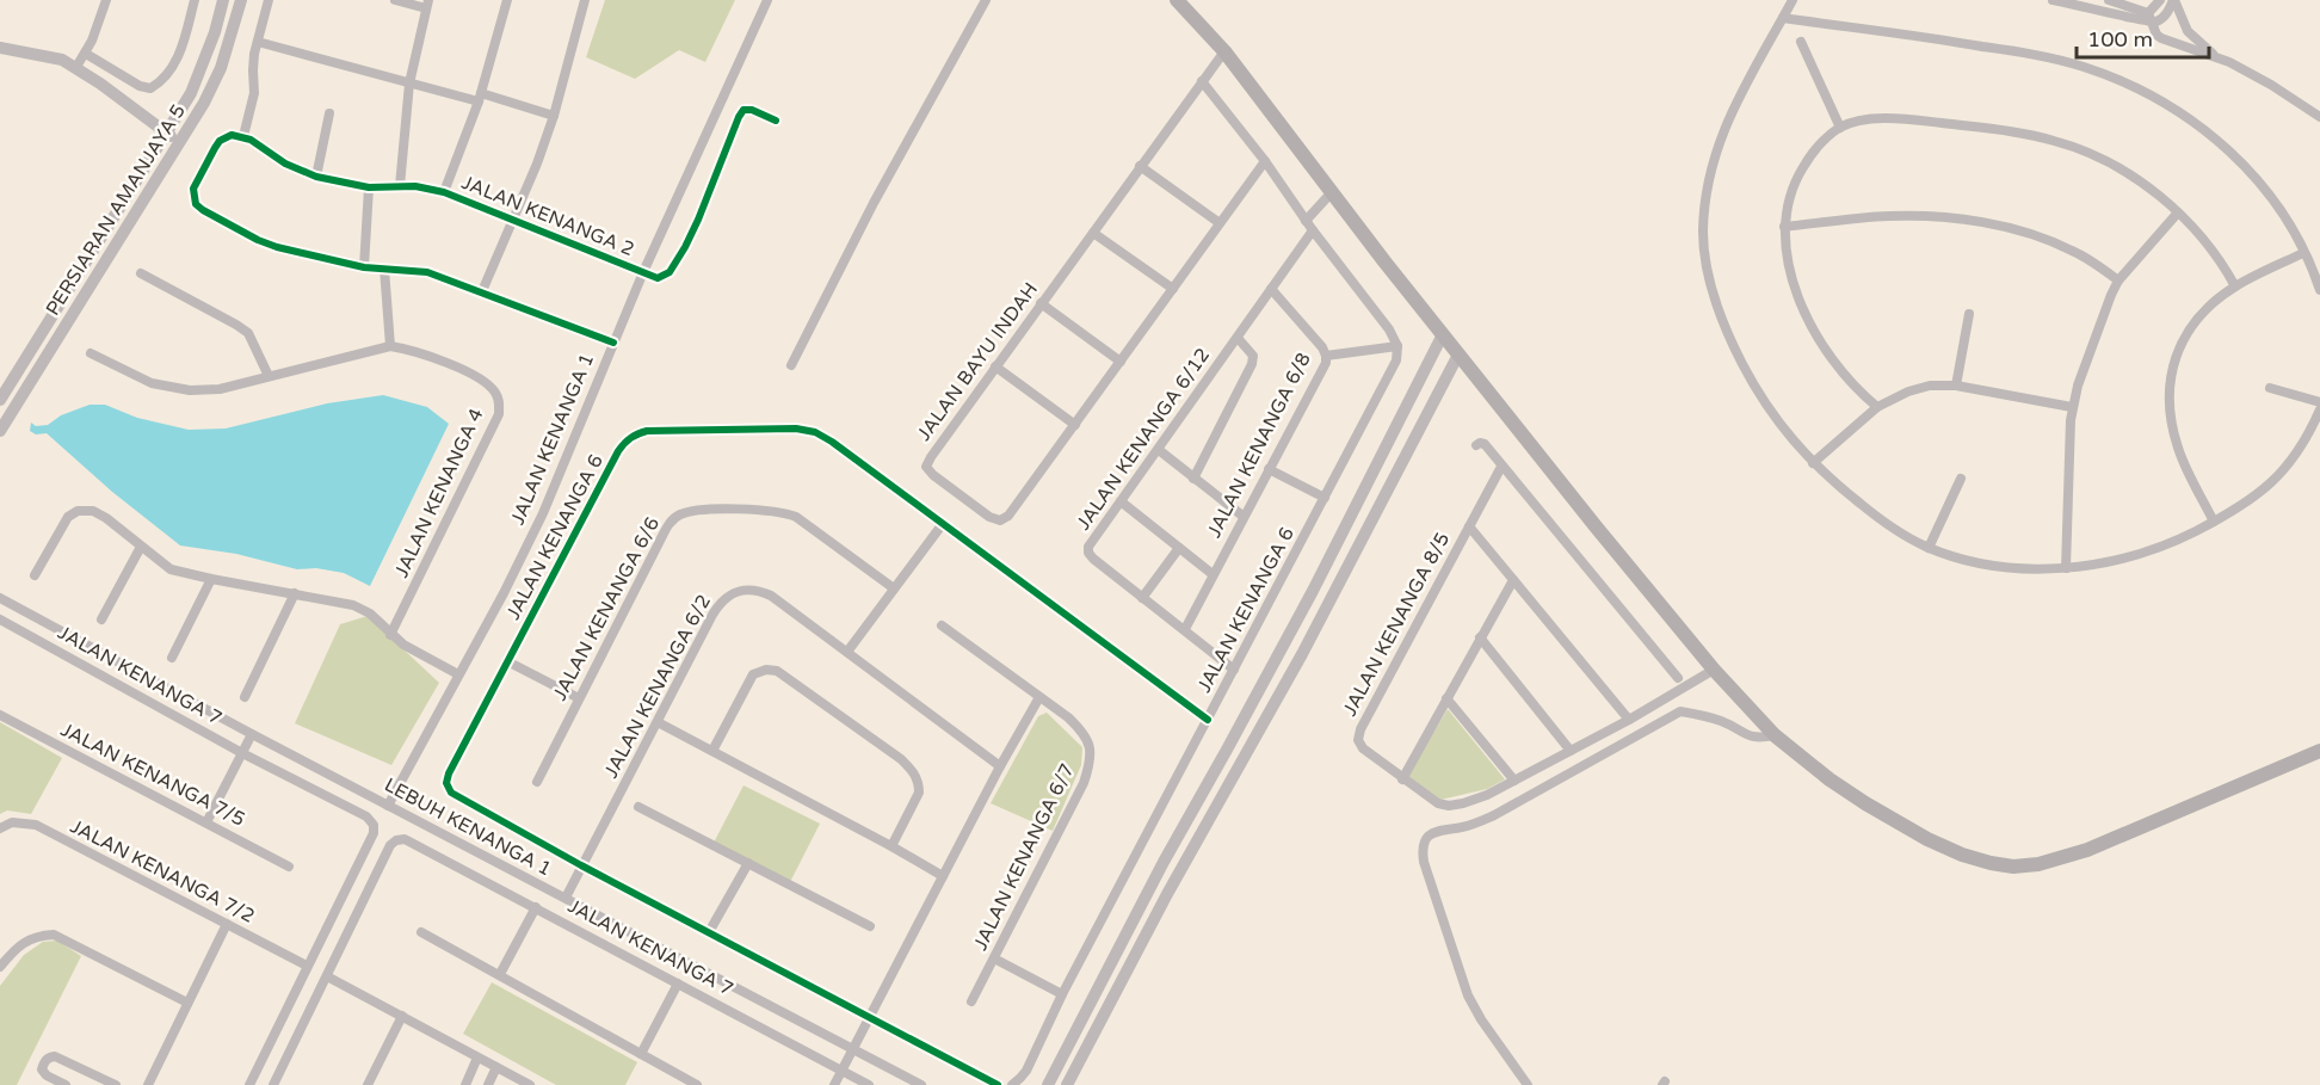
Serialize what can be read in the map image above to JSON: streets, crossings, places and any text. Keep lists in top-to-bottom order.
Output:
{
  "streets": {
    "street": [
      "PERSIARAN AMANJAYA 5",
      "JALAN KENANGA 2",
      "JALAN BAYU INDAH",
      "JALAN KENANGA 1",
      "JALAN KENANGA 6/12",
      "JALAN KENANGA 6/8",
      "JALAN KENANGA 4",
      "JALAN KENANGA 6",
      "JALAN KENANGA 6/6",
      "JALAN KENANGA 8/5",
      "JALAN KENANGA 7",
      "JALAN KENANGA 6/2",
      "JALAN KENANGA 7/5",
      "LEBUH KENANGA 1",
      "JALAN KENANGA 6/7",
      "JALAN KENANGA 7/2"
    ]
  },
  "crossings": [
    ["JALAN KENANGA 2", "JALAN KENANGA 1"],
    ["JALAN KENANGA 1", "LEBUH KENANGA 1"],
    ["JALAN KENANGA 6/12", "JALAN KENANGA 6/8"],
    ["JALAN KENANGA 6/12", "JALAN KENANGA 6"],
    ["JALAN KENANGA 6", "JALAN KENANGA 6/2"],
    ["JALAN KENANGA 7", "JALAN KENANGA 7/2"],
    ["JALAN KENANGA 6/2", "LEBUH KENANGA 1"]
  ],
  "scale_bar": "100 m"
}
